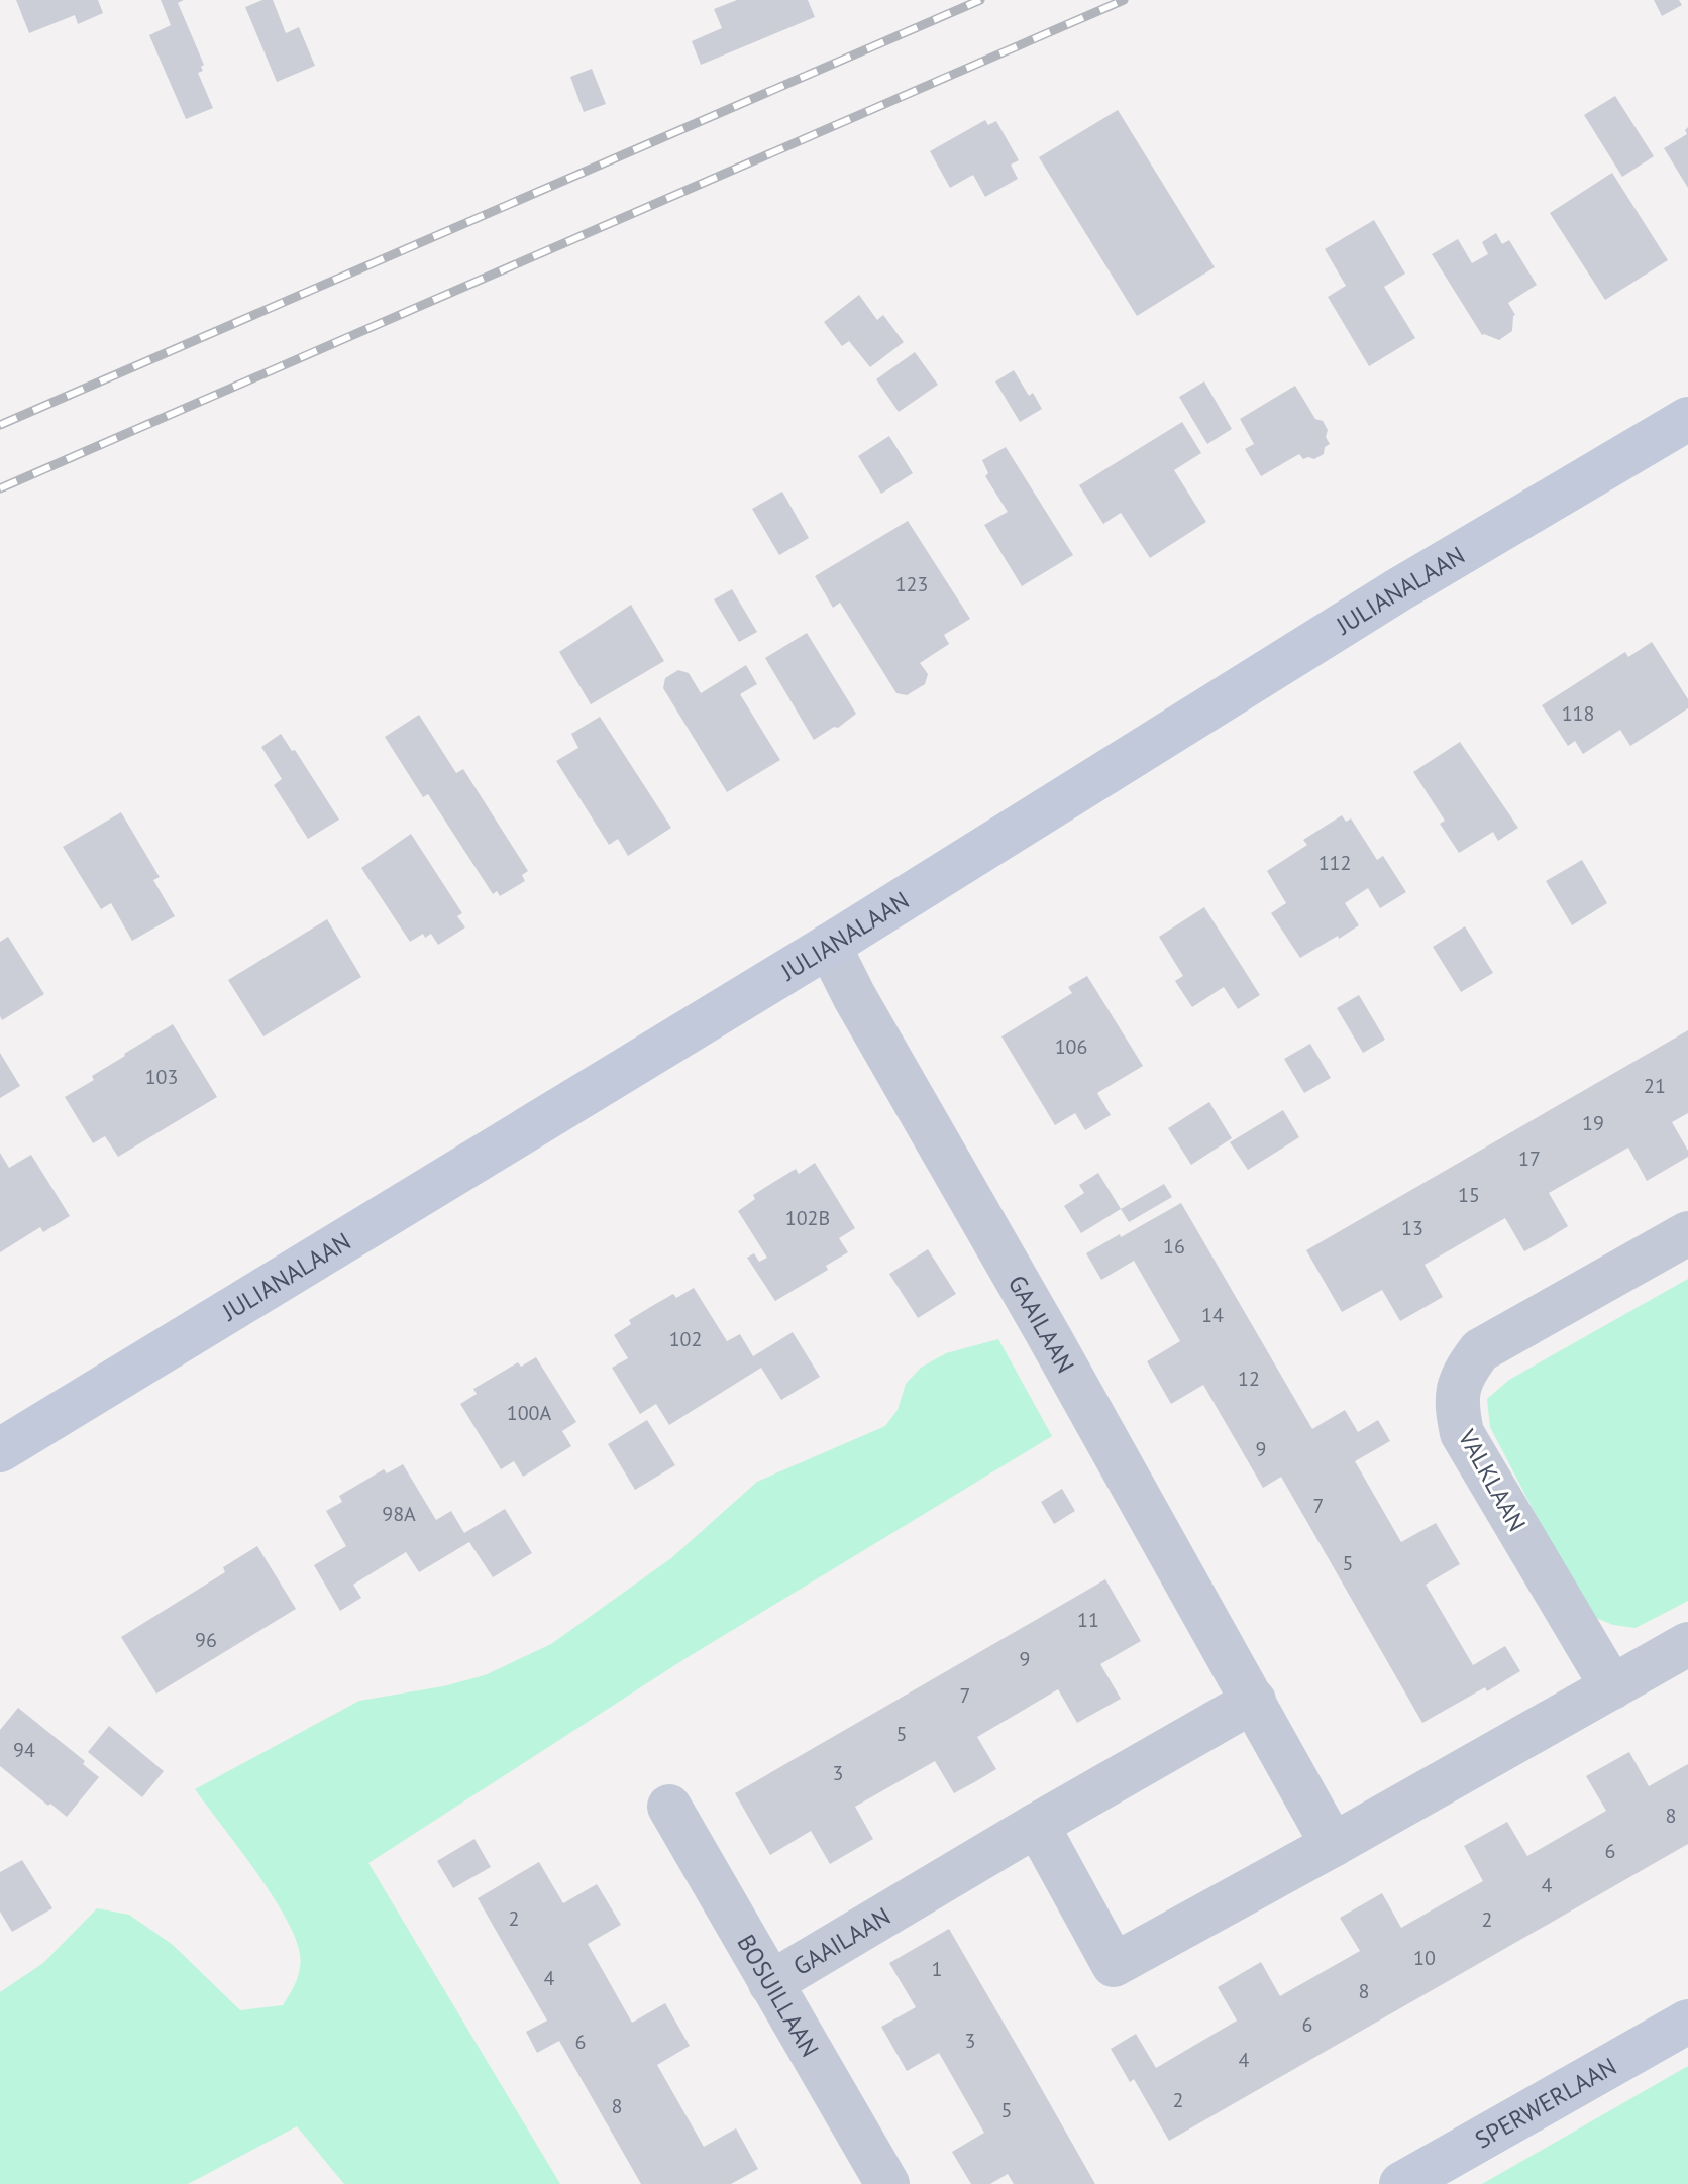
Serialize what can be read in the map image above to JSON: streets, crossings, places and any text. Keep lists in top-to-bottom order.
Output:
{
  "streets": {
    "street": [
      "JULIANALAAN",
      "GAAILAAN",
      "VALKLAAN",
      "BOSUILLAAN",
      "SPERWERLAAN"
    ]
  },
  "crossings": [
    ["JULIANALAAN", "GAAILAAN"],
    ["GAAILAAN", "BOSUILLAAN"]
  ],
  "house_numbers": [
    "123",
    "118",
    "112",
    "106",
    "103",
    "21",
    "19",
    "17",
    "15",
    "102B",
    "13",
    "16",
    "14",
    "102",
    "12",
    "100A",
    "9",
    "7",
    "98A",
    "5",
    "11",
    "96",
    "9",
    "7",
    "5",
    "94",
    "3",
    "8",
    "6",
    "4",
    "2",
    "2",
    "10",
    "1",
    "4",
    "8",
    "6",
    "3",
    "6",
    "4",
    "2",
    "8",
    "5"
  ]
}
